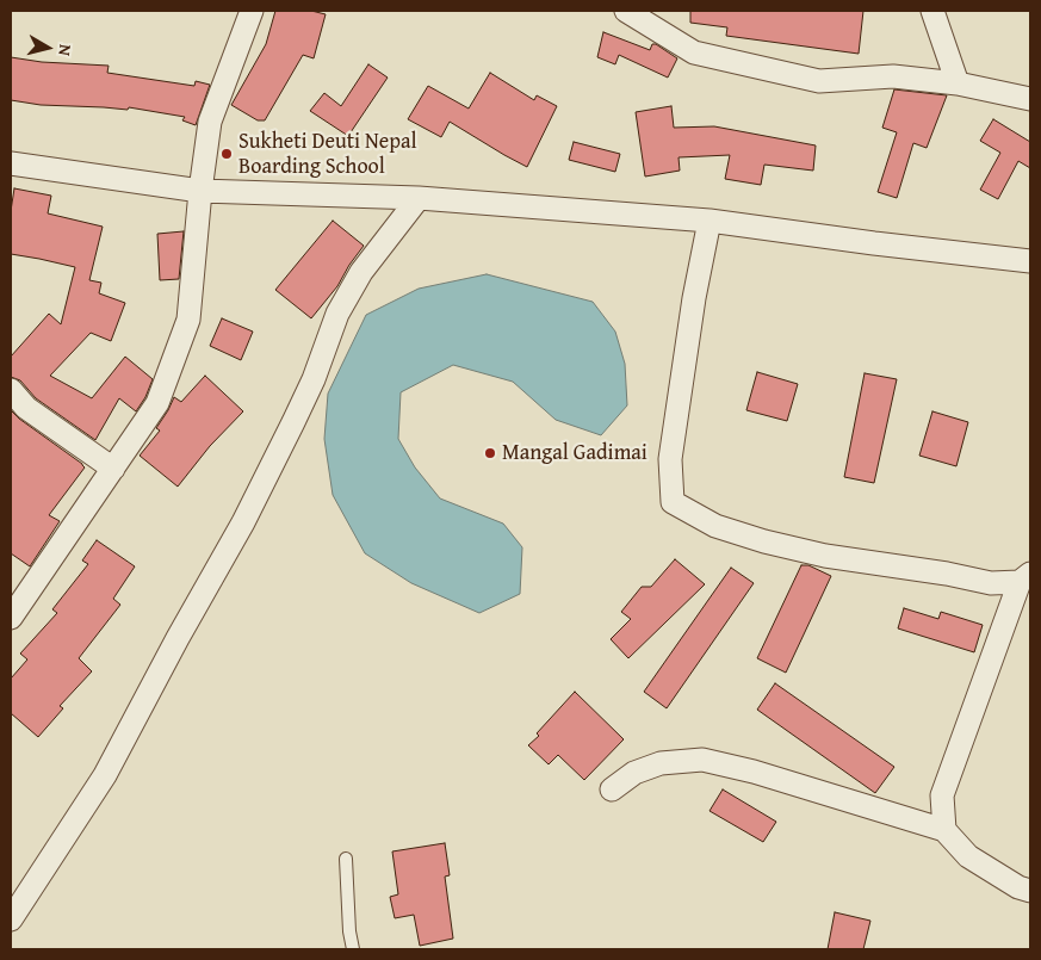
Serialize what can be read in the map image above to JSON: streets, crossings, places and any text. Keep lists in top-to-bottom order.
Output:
{
  "places": ["Sukheti Deuti Nepal Boarding School", "Mangal Gadimai"],
  "north": "right"
}
